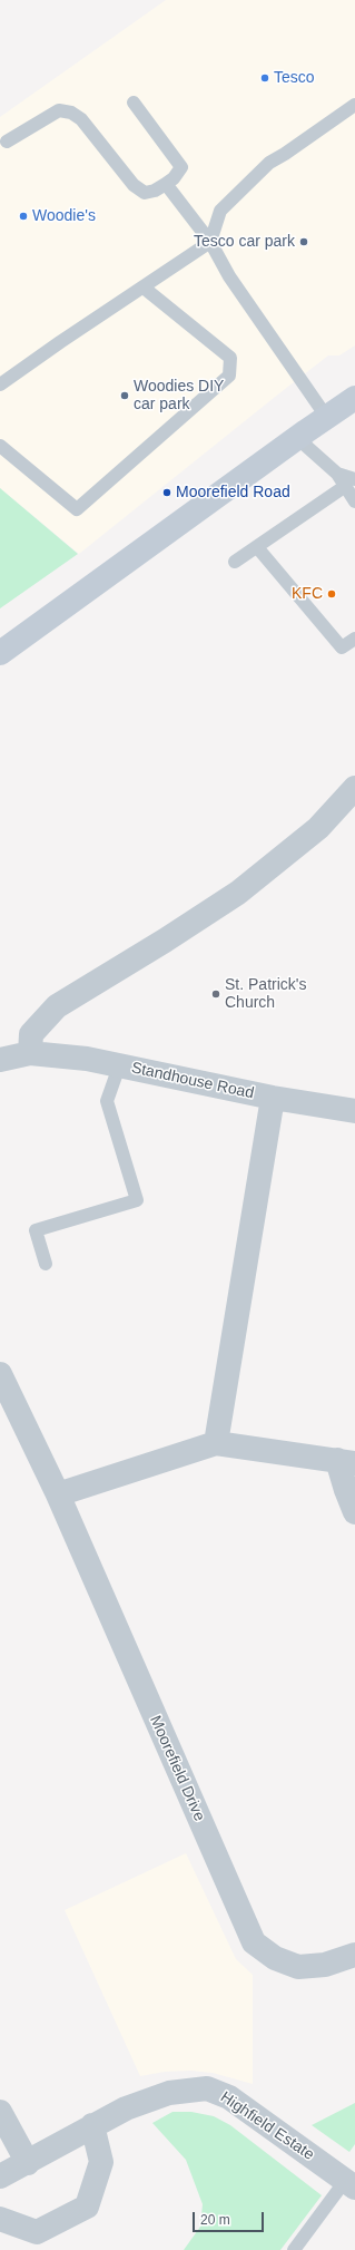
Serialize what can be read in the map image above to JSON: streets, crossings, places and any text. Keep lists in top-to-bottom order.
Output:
{
  "streets": {
    "street": ["Standhouse Road", "Moorefield Drive", "Highfield Estate"]
  },
  "places": [
    "Tesco",
    "Woodie's",
    "Tesco car park",
    "Woodies DIY car park",
    "Moorefield Road",
    "KFC",
    "St. Patrick's Church"
  ],
  "scale_bar": "20 m"
}
